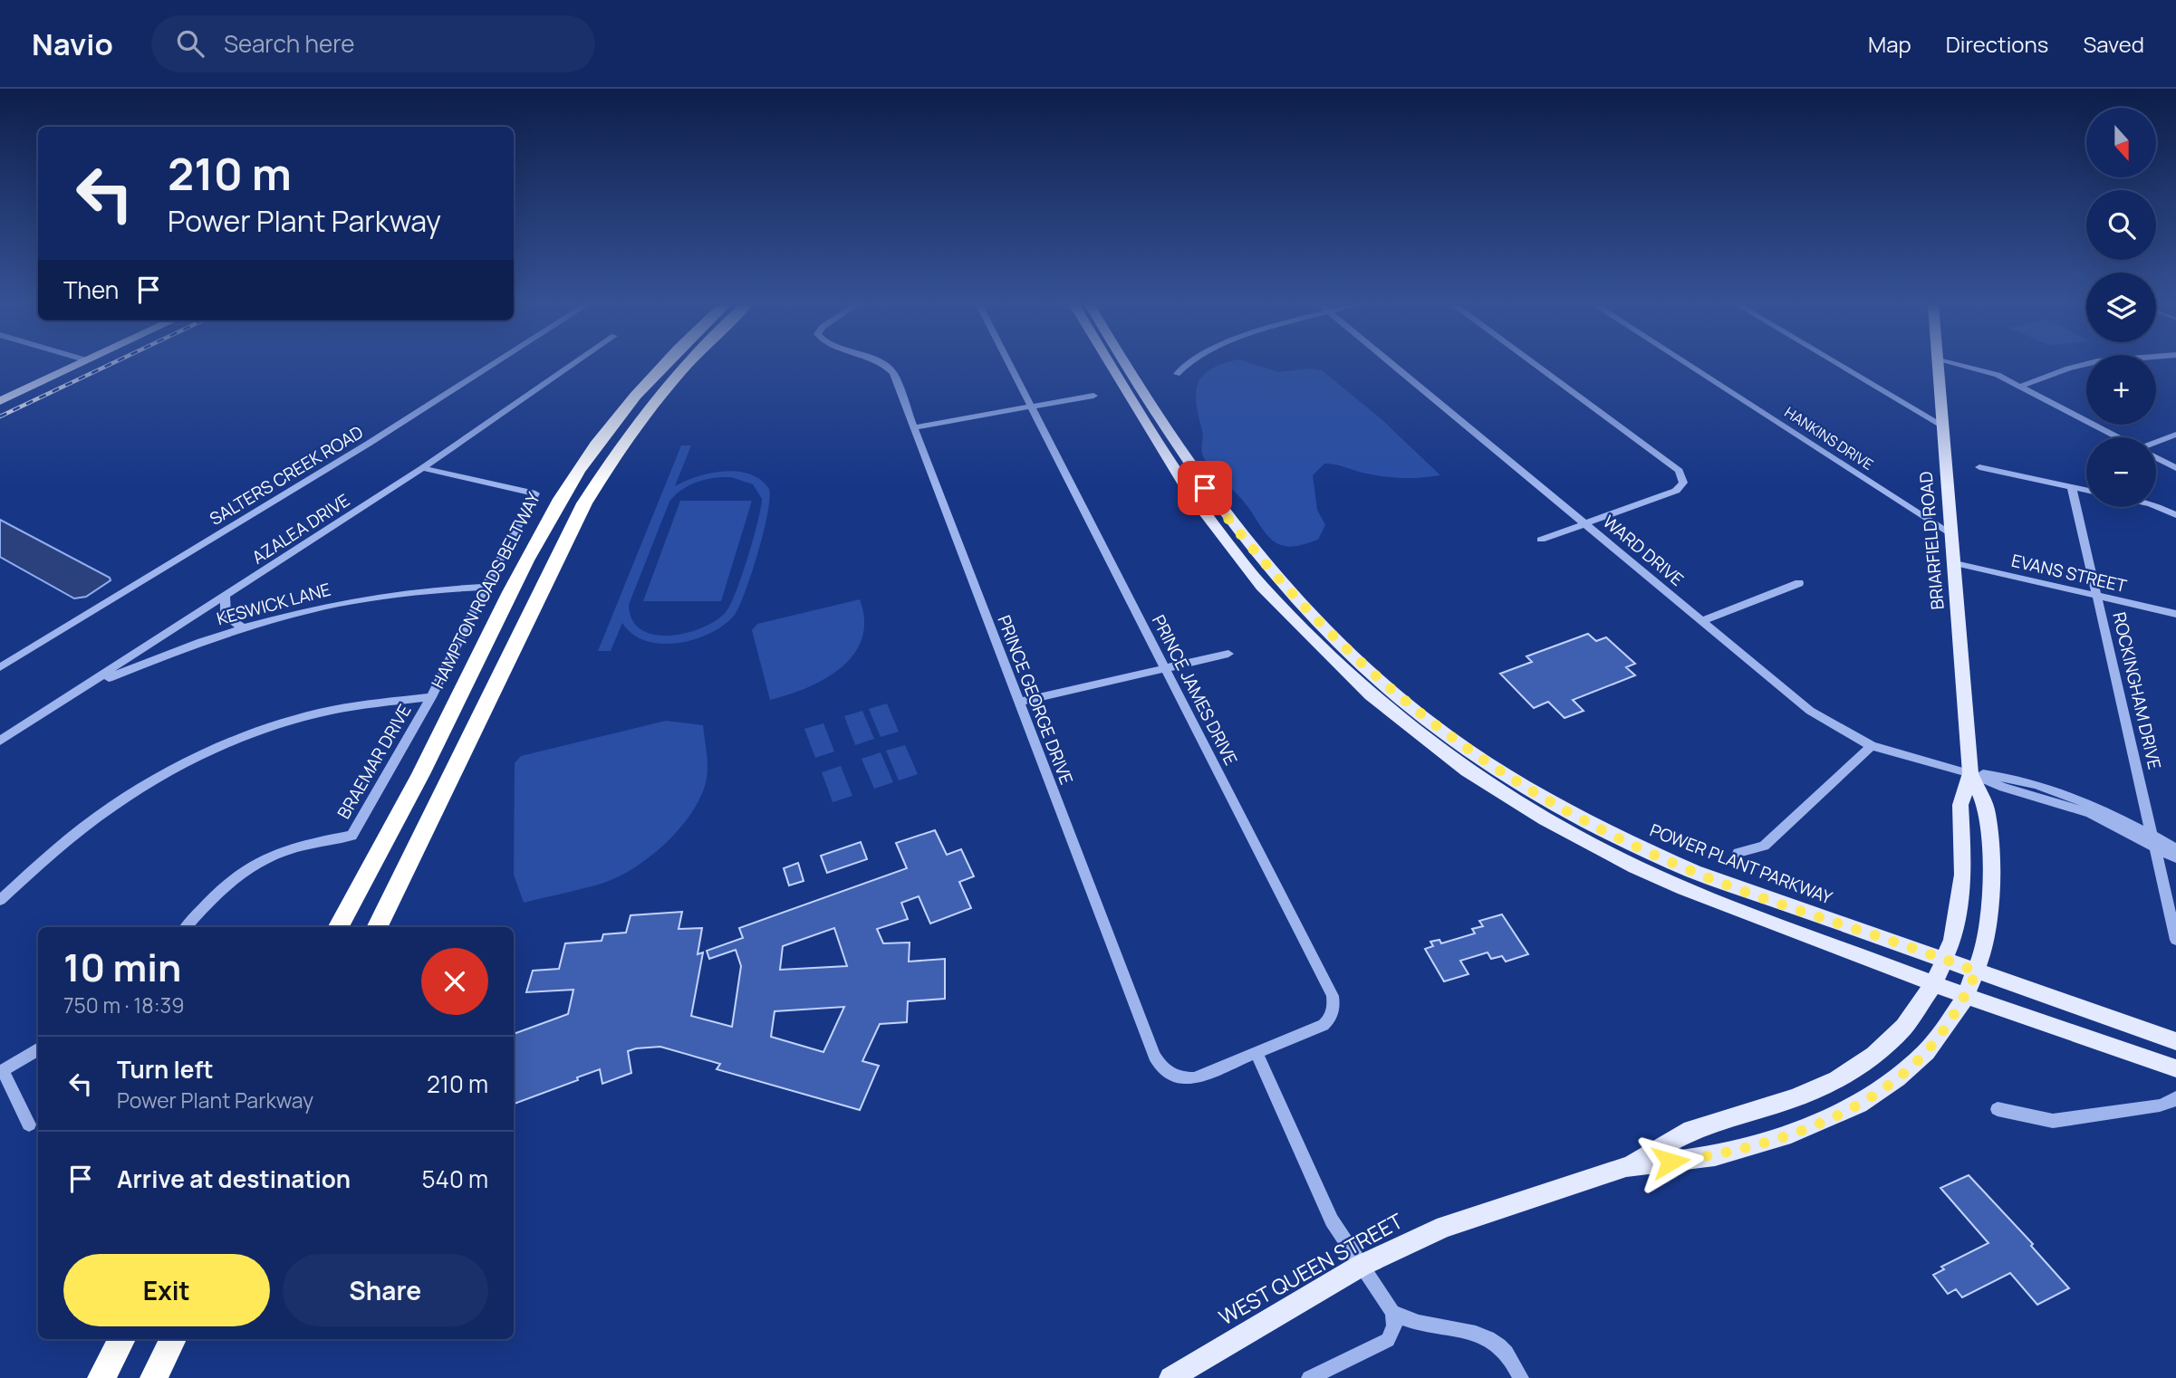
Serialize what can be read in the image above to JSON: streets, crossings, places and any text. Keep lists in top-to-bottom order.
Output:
{
  "streets": {
    "highway": ["HAMPTON ROADS BELTWAY"],
    "main road": ["BRIARFIELD ROAD", "POWER PLANT PARKWAY", "WEST QUEEN STREET"],
    "street": [
      "HANKINS DRIVE",
      "SALTERS CREEK ROAD",
      "AZALEA DRIVE",
      "WARD DRIVE",
      "EVANS STREET",
      "KESWICK LANE",
      "PRINCE JAMES DRIVE",
      "ROCKINGHAM DRIVE",
      "PRINCE GEORGE DRIVE",
      "BRAEMAR DRIVE"
    ]
  },
  "crossings": [
    ["HANKINS DRIVE", "BRIARFIELD ROAD"],
    ["AZALEA DRIVE", "KESWICK LANE"],
    ["AZALEA DRIVE", "BRAEMAR DRIVE"],
    ["BRIARFIELD ROAD", "WARD DRIVE"],
    ["BRIARFIELD ROAD", "EVANS STREET"],
    ["BRIARFIELD ROAD", "POWER PLANT PARKWAY"],
    ["BRIARFIELD ROAD", "WEST QUEEN STREET"],
    ["WARD DRIVE", "ROCKINGHAM DRIVE"],
    ["EVANS STREET", "ROCKINGHAM DRIVE"],
    ["KESWICK LANE", "BRAEMAR DRIVE"],
    ["PRINCE JAMES DRIVE", "PRINCE GEORGE DRIVE"],
    ["POWER PLANT PARKWAY", "WEST QUEEN STREET"]
  ],
  "north": "bottom",
  "page": {
    "header": "Navio",
    "search": "Search here",
    "nav": ["Map", "Directions", "Saved"],
    "map_buttons": ["+", "−"],
    "turn": ["210 m", "Power Plant Parkway"],
    "then": "Then",
    "heading": ["10 min", "750 m · 18:39"],
    "list": [
      {
        "name": "Turn left",
        "note": "Power Plant Parkway",
        "value": "210 m"
      },
      {
        "name": "Arrive at destination",
        "value": "540 m"
      }
    ],
    "buttons": ["Exit", "Share"]
  }
}
